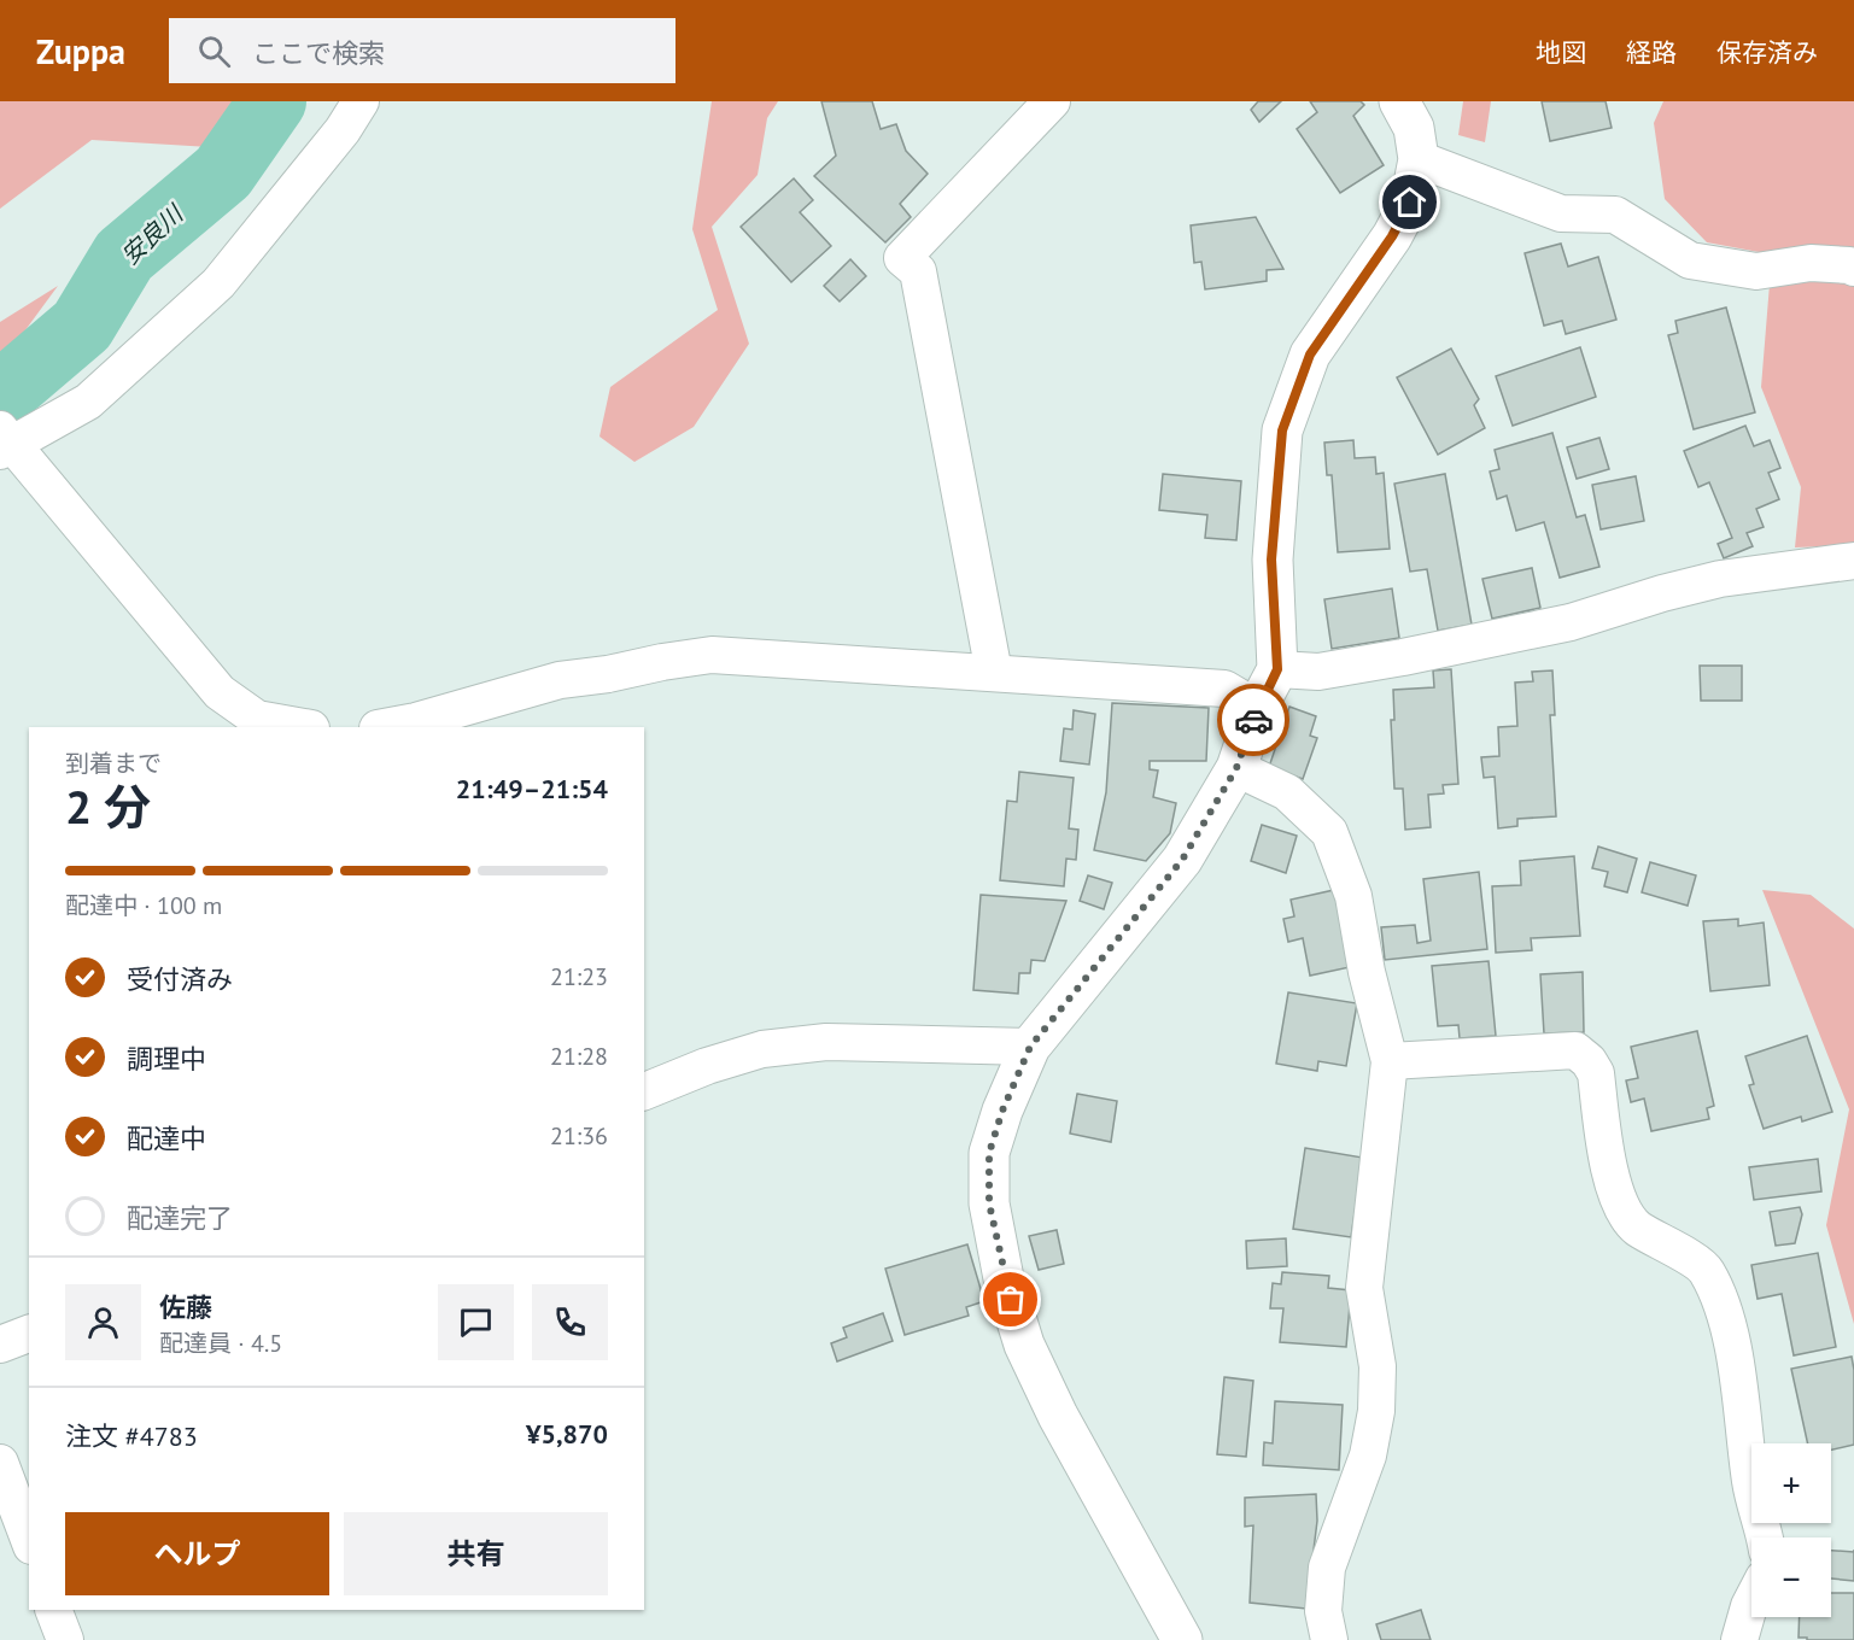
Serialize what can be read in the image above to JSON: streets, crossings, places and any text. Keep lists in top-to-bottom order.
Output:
{
  "water": ["安良川"],
  "page": {
    "header": "Zuppa",
    "search": "ここで検索",
    "nav": ["地図", "経路", "保存済み"],
    "heading": ["2 分", "到着まで", "21:49–21:54"],
    "panel": [
      "佐藤",
      "配達員 · 4.5",
      "注文 #4783",
      "¥5,870"
    ],
    "bar": "配達中 · 100 m",
    "list": [
      ["受付済み", "21:23"],
      ["調理中", "21:28"],
      ["配達中", "21:36"],
      "配達完了"
    ],
    "map_buttons": ["+", "−"],
    "buttons": ["ヘルプ", "共有"]
  }
}
